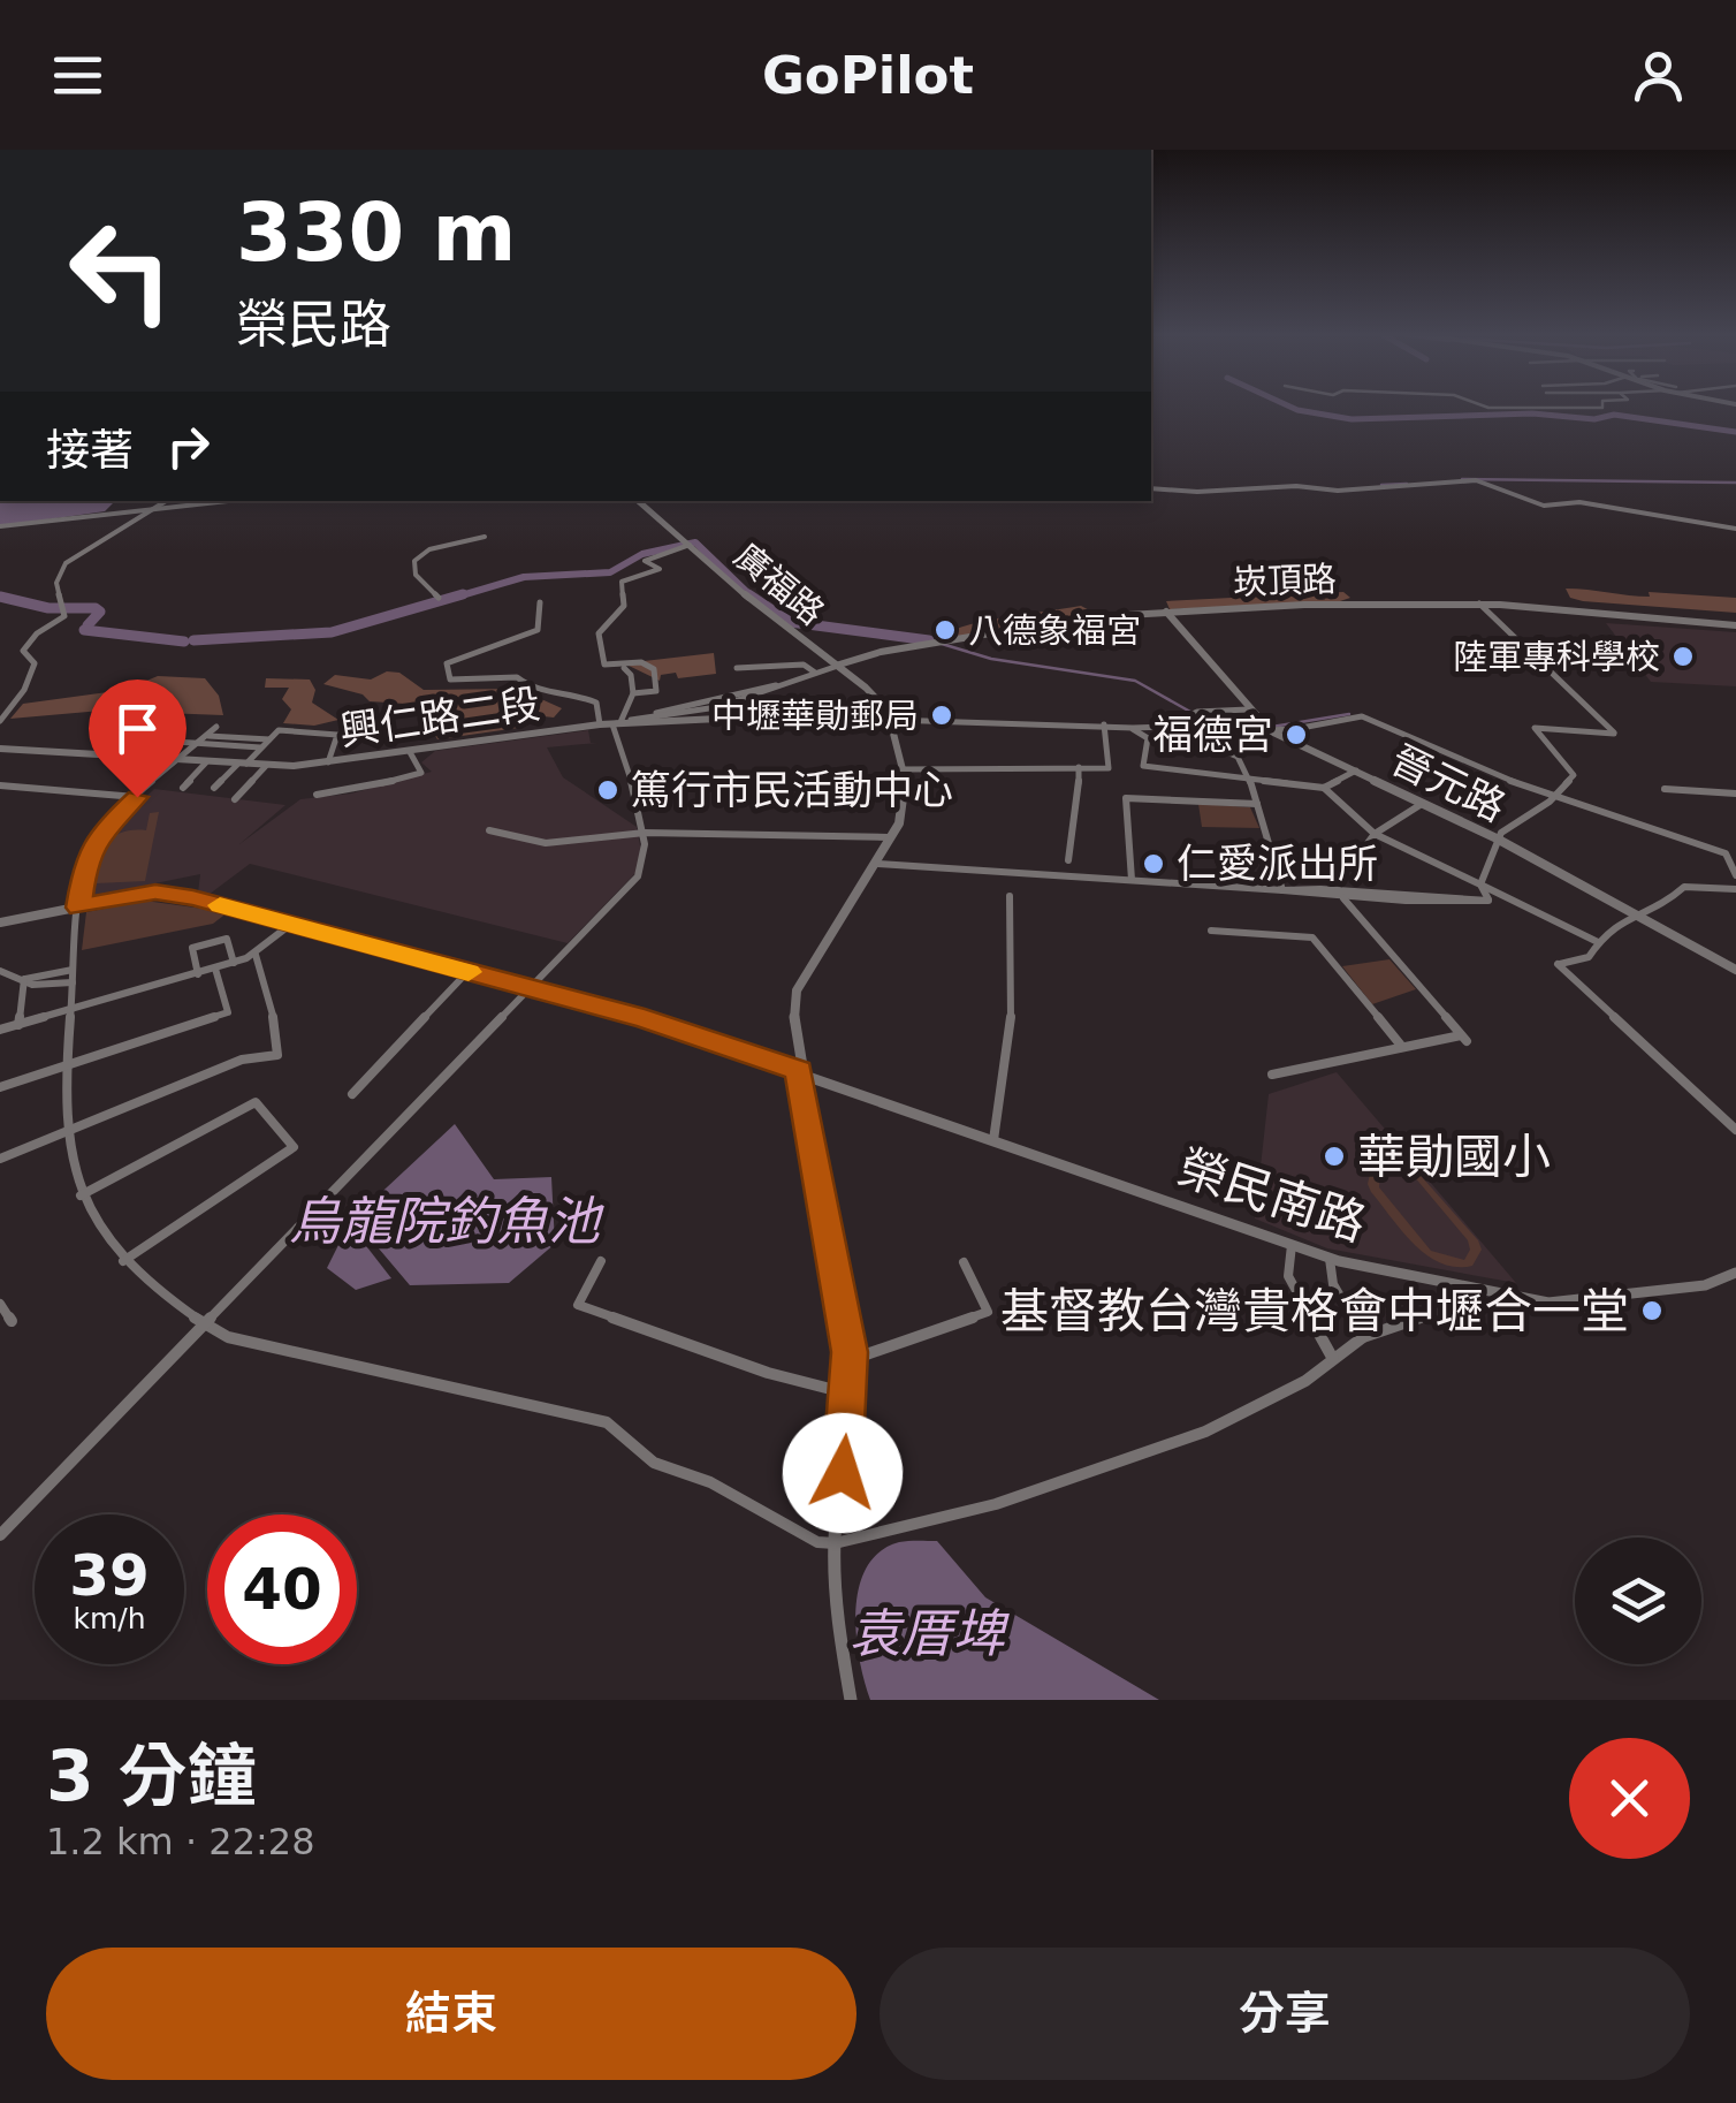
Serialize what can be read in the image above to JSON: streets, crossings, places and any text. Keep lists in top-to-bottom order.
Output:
{
  "streets": {
    "street": [
      "崁頂路",
      "廣福路",
      "興仁路二段",
      "晉元路",
      "榮民南路"
    ]
  },
  "crossings": [
    ["崁頂路", "廣福路"],
    ["崁頂路", "晉元路"],
    ["廣福路", "興仁路二段"]
  ],
  "water": ["烏龍院釣魚池", "袁厝埤"],
  "places": [
    "八德象福宮",
    "陸軍專科學校",
    "中壢華勛郵局",
    "福德宮",
    "篤行市民活動中心",
    "仁愛派出所",
    "華勛國小",
    "基督教台灣貴格會中壢合一堂"
  ],
  "page": {
    "header": "GoPilot",
    "turn": ["330 m", "榮民路"],
    "then": "接著",
    "speed": "39 km/h",
    "limit": "40",
    "heading": ["3 分鐘", "1.2 km · 22:28"],
    "buttons": ["結束", "分享"]
  }
}
